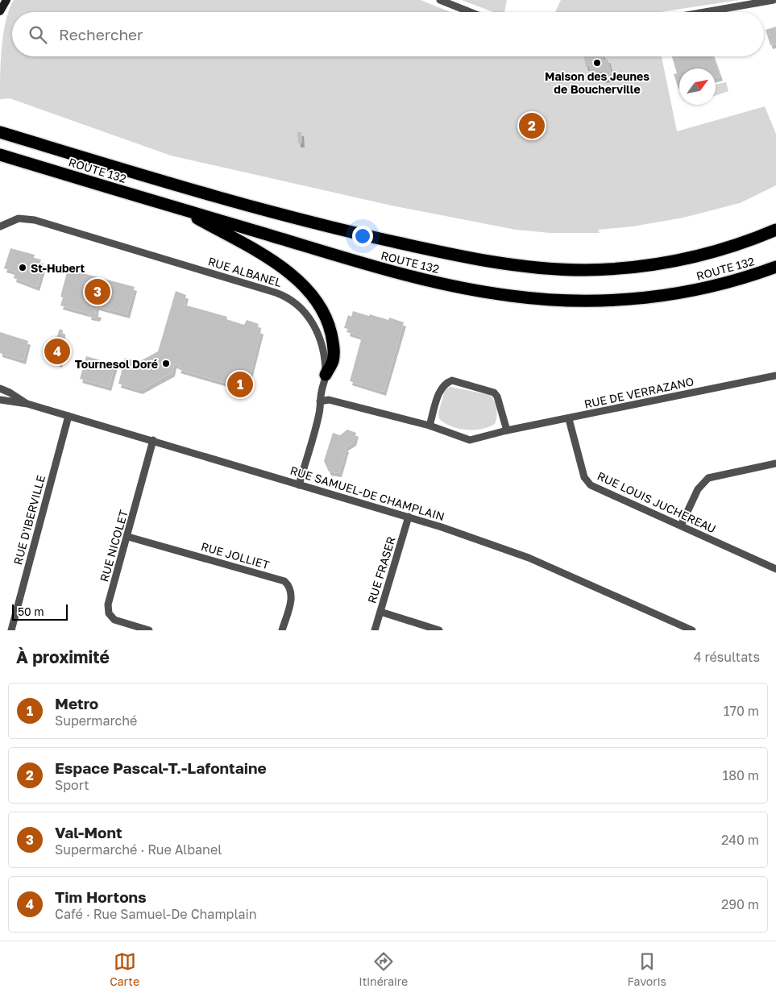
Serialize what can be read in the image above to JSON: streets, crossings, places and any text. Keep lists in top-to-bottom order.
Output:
{
  "streets": {
    "highway": ["ROUTE 132"],
    "street": [
      "RUE ALBANEL",
      "RUE DE VERRAZANO",
      "RUE SAMUEL-DE CHAMPLAIN",
      "RUE LOUIS JUCHEREAU",
      "RUE D'IBERVILLE",
      "RUE NICOLET",
      "RUE JOLLIET",
      "RUE FRASER"
    ]
  },
  "crossings": [
    ["RUE ALBANEL", "RUE DE VERRAZANO"],
    ["RUE ALBANEL", "RUE SAMUEL-DE CHAMPLAIN"],
    ["RUE DE VERRAZANO", "RUE LOUIS JUCHEREAU"],
    ["RUE SAMUEL-DE CHAMPLAIN", "RUE D'IBERVILLE"],
    ["RUE SAMUEL-DE CHAMPLAIN", "RUE NICOLET"],
    ["RUE SAMUEL-DE CHAMPLAIN", "RUE FRASER"],
    ["RUE NICOLET", "RUE JOLLIET"]
  ],
  "places": ["Maison des Jeunes de Boucherville", "St-Hubert", "Tournesol Doré"],
  "scale_bar": "50 m",
  "north": "top right",
  "page": {
    "search": "Rechercher",
    "pins": [
      "2",
      "3",
      "4",
      "1"
    ],
    "scale": "50 m",
    "heading": ["À proximité", "4 résultats"],
    "list": [
      {
        "mark": "1",
        "name": "Metro",
        "note": "Supermarché",
        "value": "170 m"
      },
      {
        "mark": "2",
        "name": "Espace Pascal-T.-Lafontaine",
        "note": "Sport",
        "value": "180 m"
      },
      {
        "mark": "3",
        "name": "Val-Mont",
        "note": "Supermarché · Rue Albanel",
        "value": "240 m"
      },
      {
        "mark": "4",
        "name": "Tim Hortons",
        "note": "Café · Rue Samuel-De Champlain",
        "value": "290 m"
      }
    ],
    "nav": ["Carte", "Itinéraire", "Favoris"]
  }
}
